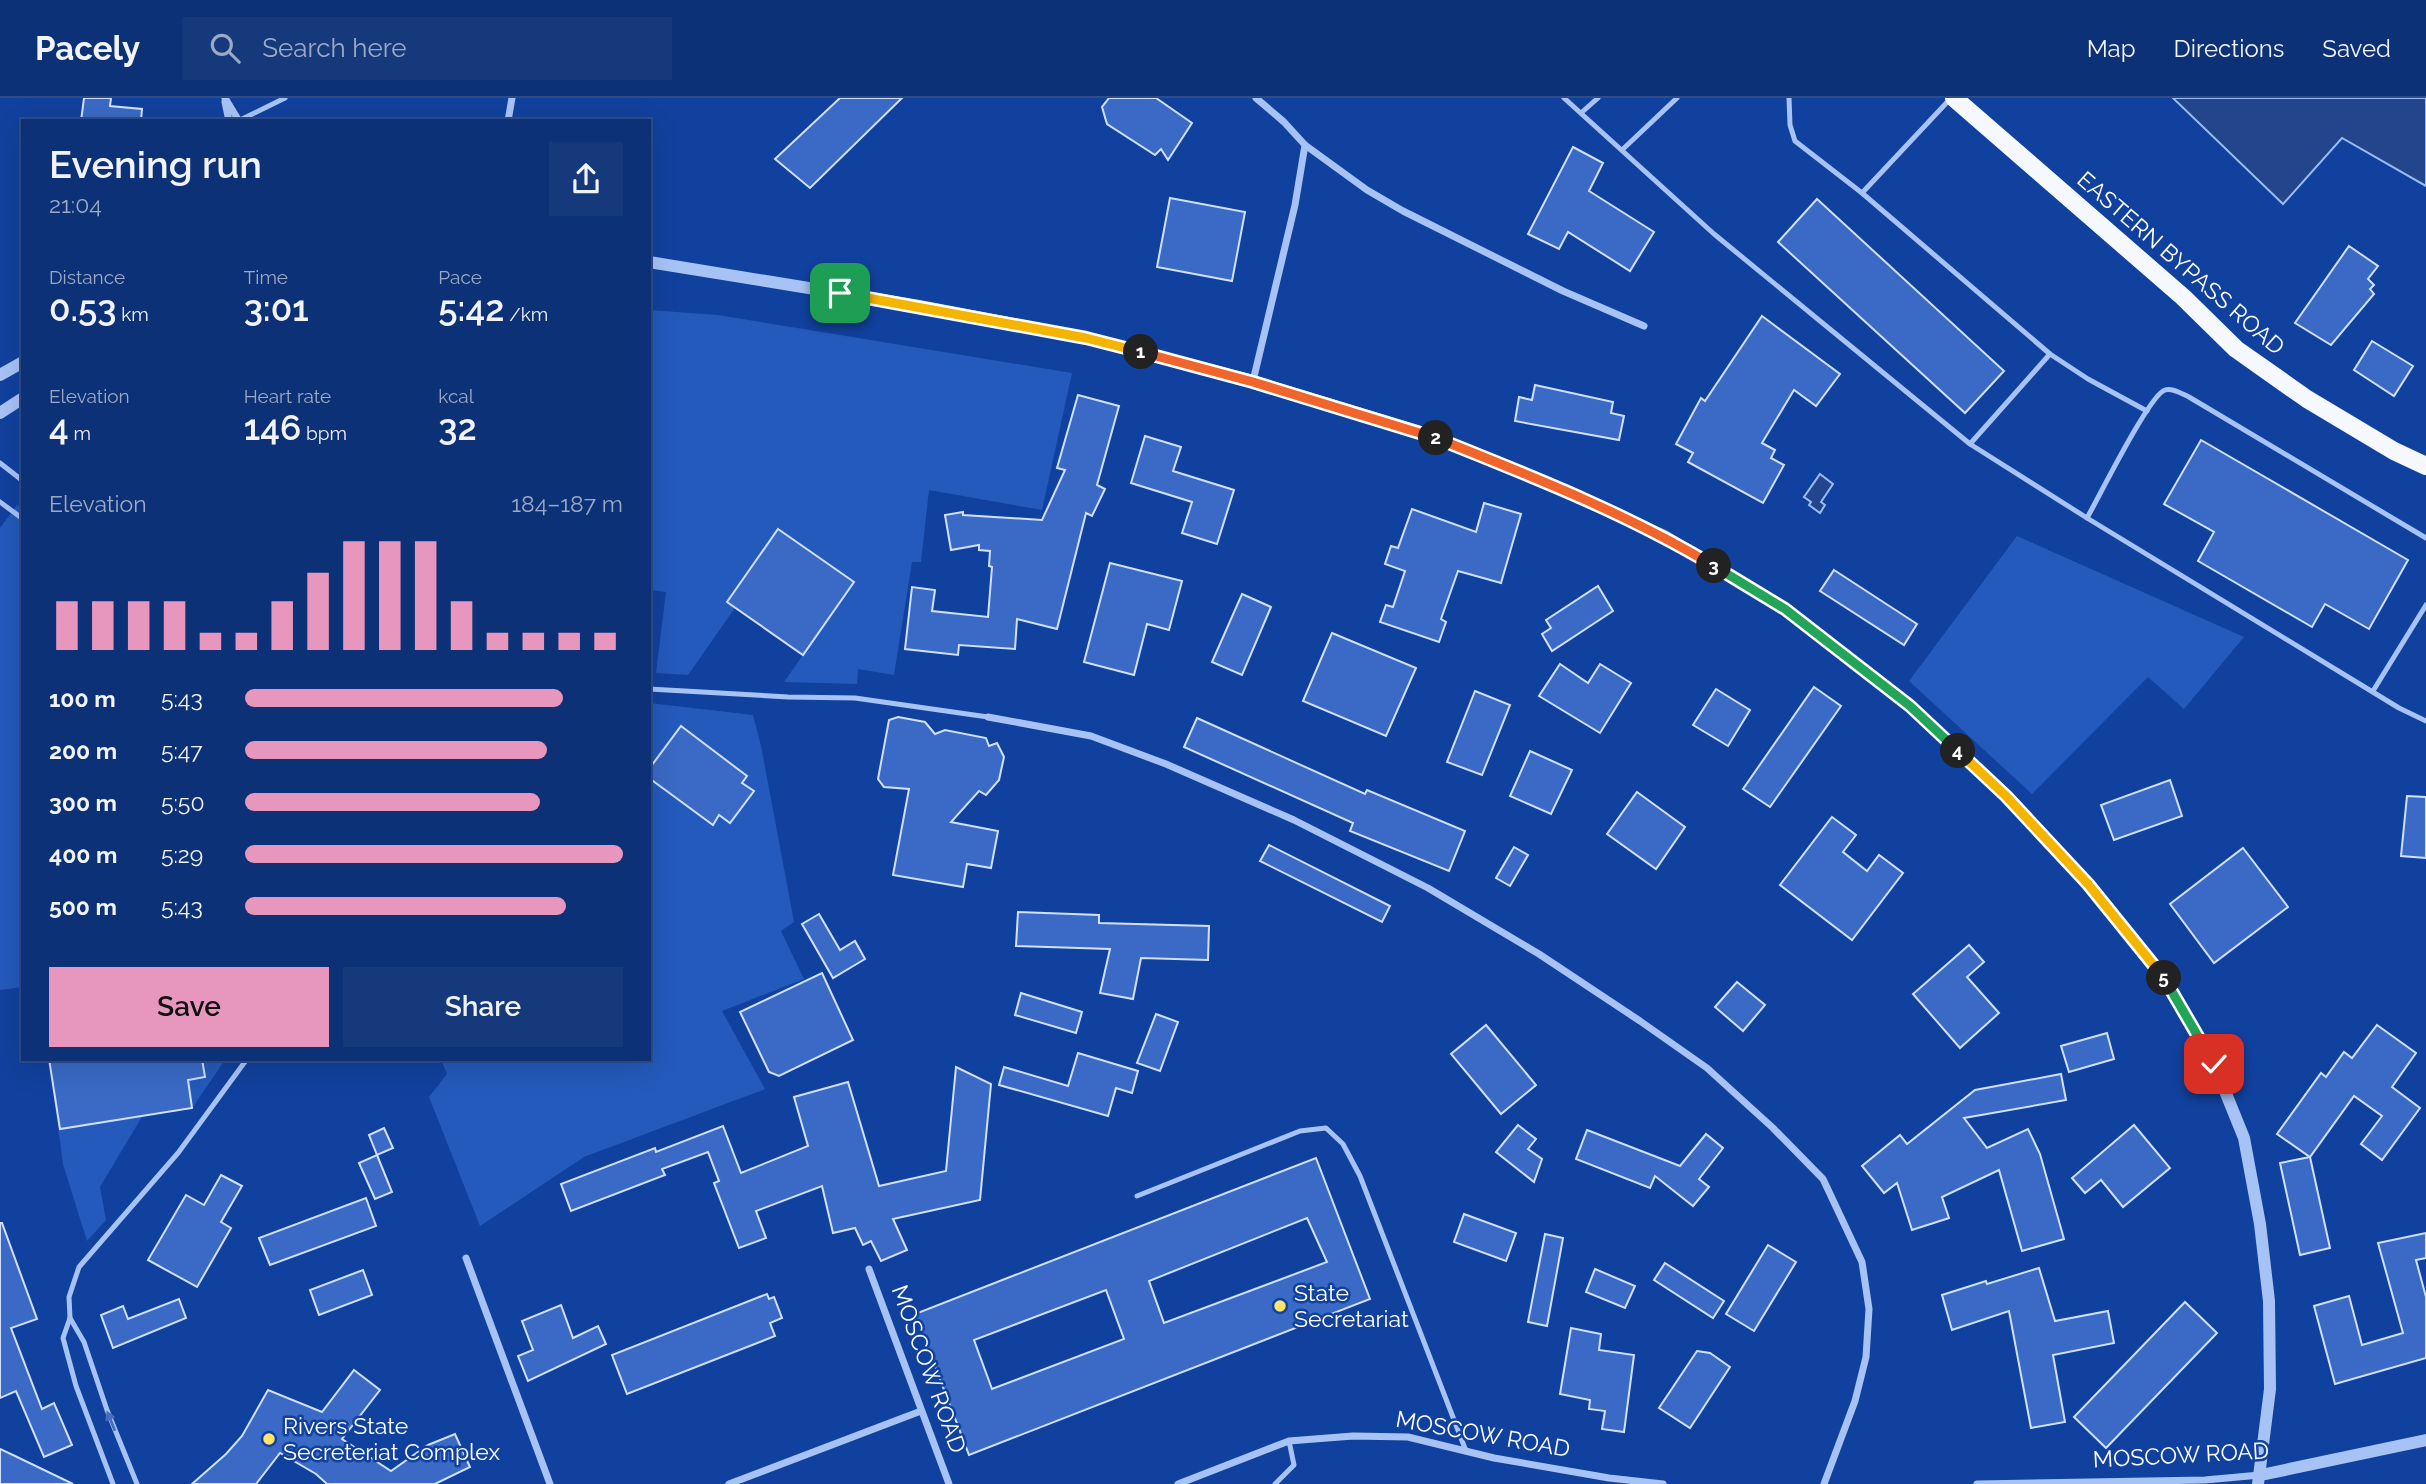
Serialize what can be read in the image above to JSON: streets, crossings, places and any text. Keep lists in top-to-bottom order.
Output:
{
  "streets": {
    "main road": ["EASTERN BYPASS ROAD"],
    "street": ["MOSCOW ROAD"]
  },
  "places": ["State Secretariat", "Rivers State Secreteriat Complex"],
  "page": {
    "header": "Pacely",
    "search": "Search here",
    "nav": ["Map", "Directions", "Saved"],
    "heading": ["Evening run", "21:04"],
    "stats": [
      ["Distance", "0.53 km"],
      ["Time", "3:01"],
      ["Pace", "5:42 /km"],
      ["Elevation", "4 m"],
      ["Heart rate", "146 bpm"],
      ["kcal", "32"]
    ],
    "pins": [
      "1",
      "2",
      "3",
      "4",
      "5"
    ],
    "chart": ["Elevation", "184–187 m"],
    "list": [
      {
        "name": "100 m",
        "note": "5:43"
      },
      {
        "name": "200 m",
        "note": "5:47"
      },
      {
        "name": "300 m",
        "note": "5:50"
      },
      {
        "name": "400 m",
        "note": "5:29"
      },
      {
        "name": "500 m",
        "note": "5:43"
      }
    ],
    "buttons": ["Save", "Share"]
  }
}
